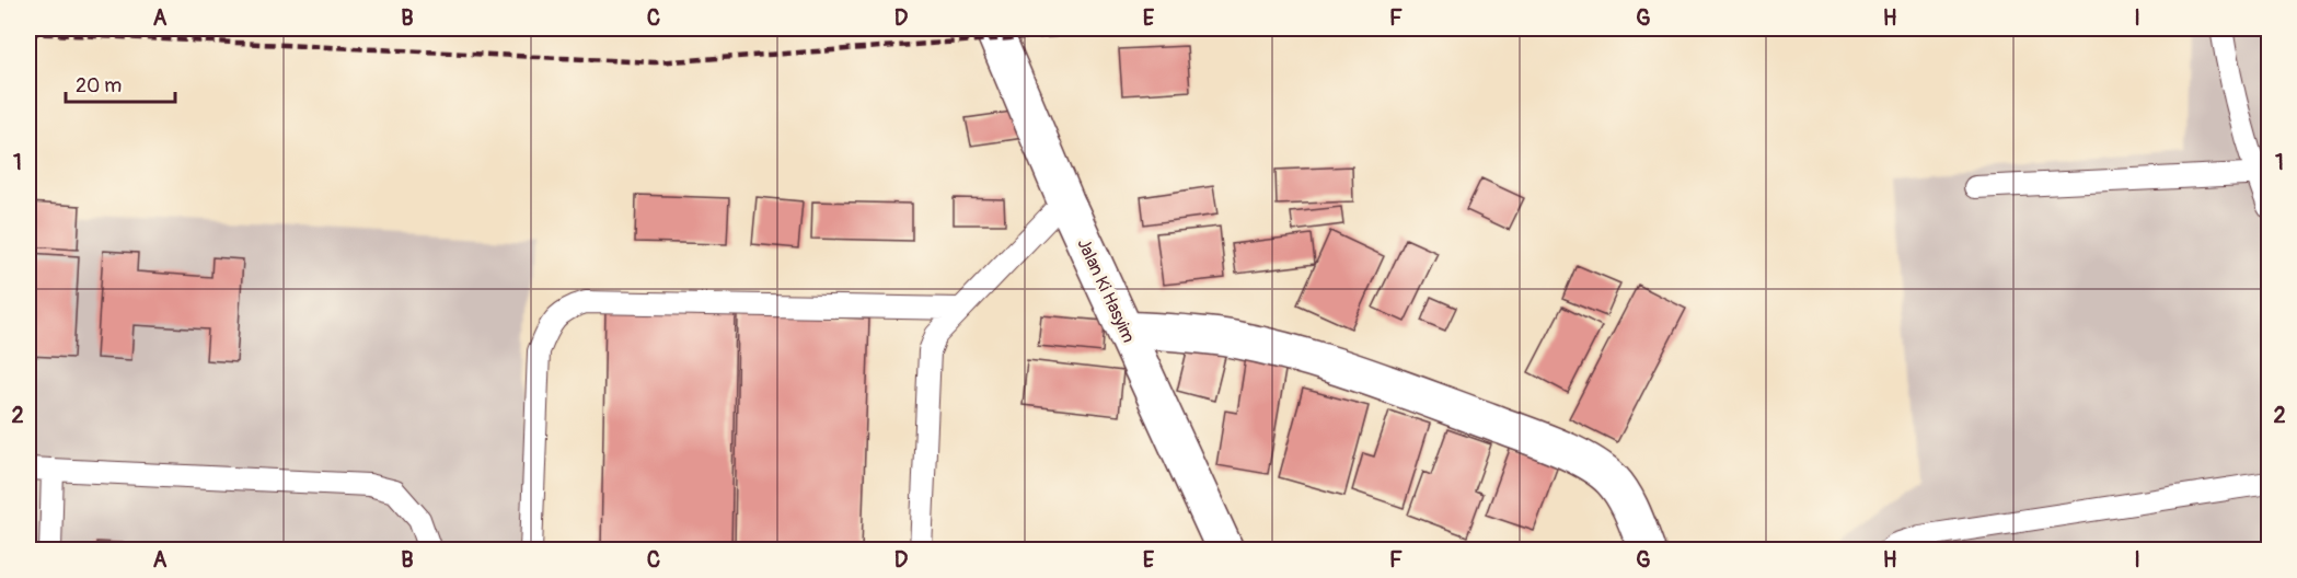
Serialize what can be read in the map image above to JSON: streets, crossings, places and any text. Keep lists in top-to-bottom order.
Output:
{
  "streets": {
    "street": ["Jalan Ki Hasyim"]
  },
  "scale_bar": "20 m",
  "grid": {
    "columns": [
      "A",
      "B",
      "C",
      "D",
      "E",
      "F",
      "G",
      "H",
      "I"
    ],
    "rows": ["1", "2"]
  }
}
